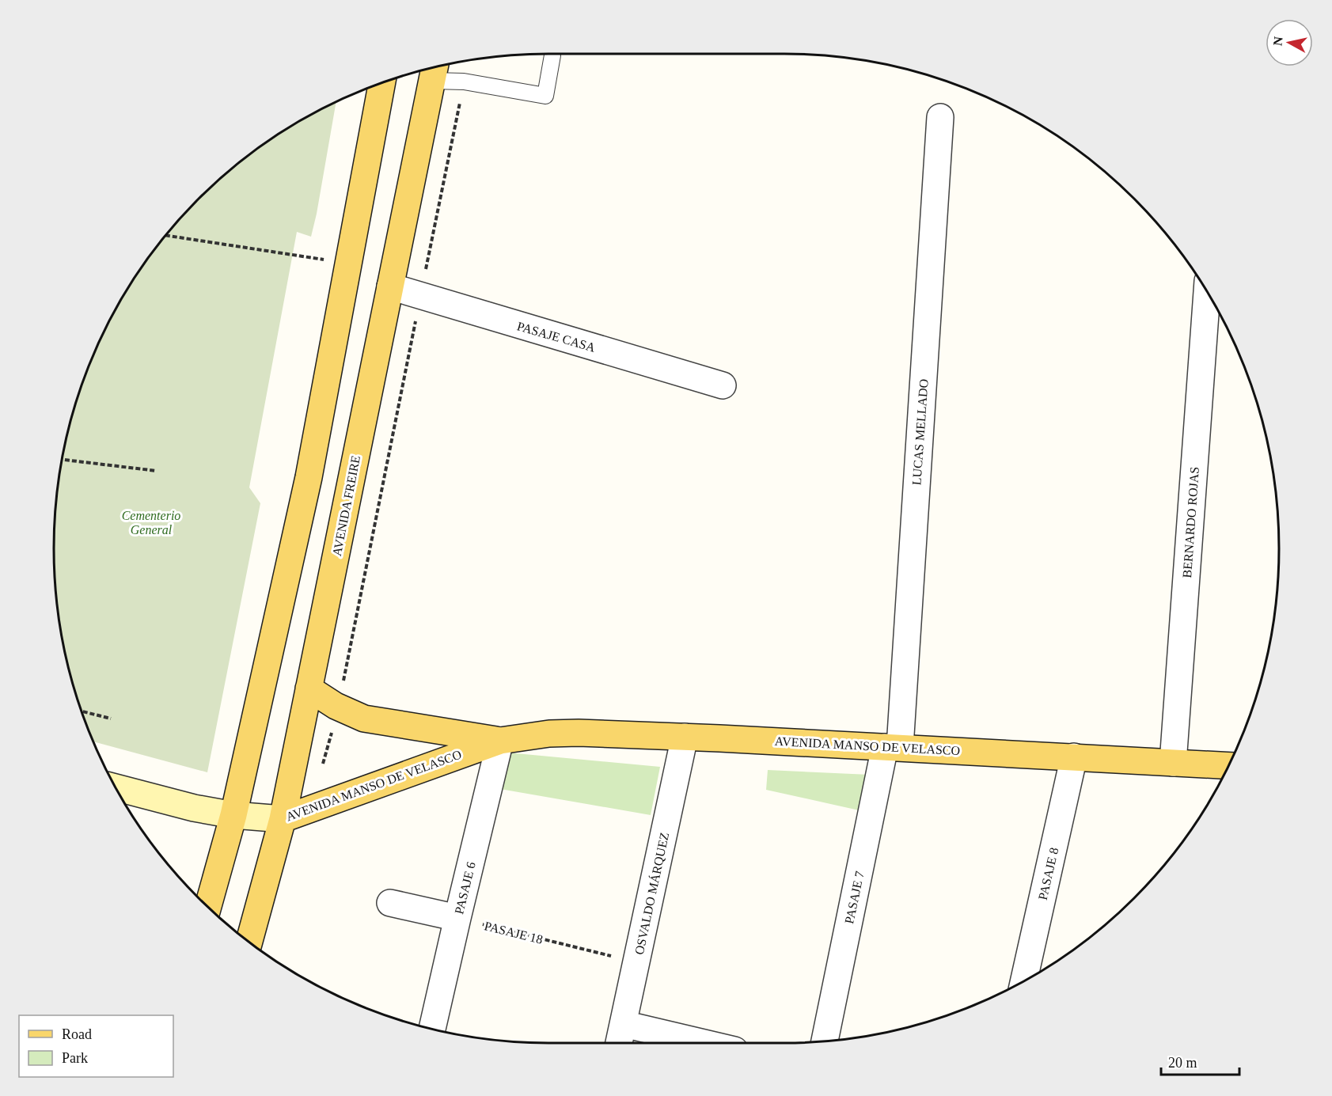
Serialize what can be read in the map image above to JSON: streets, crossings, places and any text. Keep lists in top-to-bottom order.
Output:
{
  "streets": {
    "main road": ["AVENIDA FREIRE", "AVENIDA MANSO DE VELASCO"],
    "street": [
      "PASAJE CASA",
      "LUCAS MELLADO",
      "BERNARDO ROJAS",
      "PASAJE 8",
      "PASAJE 6",
      "OSVALDO MÁRQUEZ",
      "PASAJE 7"
    ],
    "path": ["PASAJE 18"]
  },
  "crossings": [
    ["PASAJE CASA", "AVENIDA FREIRE"],
    ["LUCAS MELLADO", "AVENIDA MANSO DE VELASCO"],
    ["LUCAS MELLADO", "PASAJE 7"],
    ["AVENIDA FREIRE", "AVENIDA MANSO DE VELASCO"],
    ["BERNARDO ROJAS", "AVENIDA MANSO DE VELASCO"],
    ["AVENIDA MANSO DE VELASCO", "PASAJE 8"],
    ["AVENIDA MANSO DE VELASCO", "PASAJE 6"],
    ["AVENIDA MANSO DE VELASCO", "OSVALDO MÁRQUEZ"],
    ["AVENIDA MANSO DE VELASCO", "PASAJE 7"],
    ["PASAJE 6", "PASAJE 18"],
    ["OSVALDO MÁRQUEZ", "PASAJE 18"]
  ],
  "parks": ["Cementerio General"],
  "legend": ["Road", "Park"],
  "scale_bar": "20 m",
  "north": "left"
}
